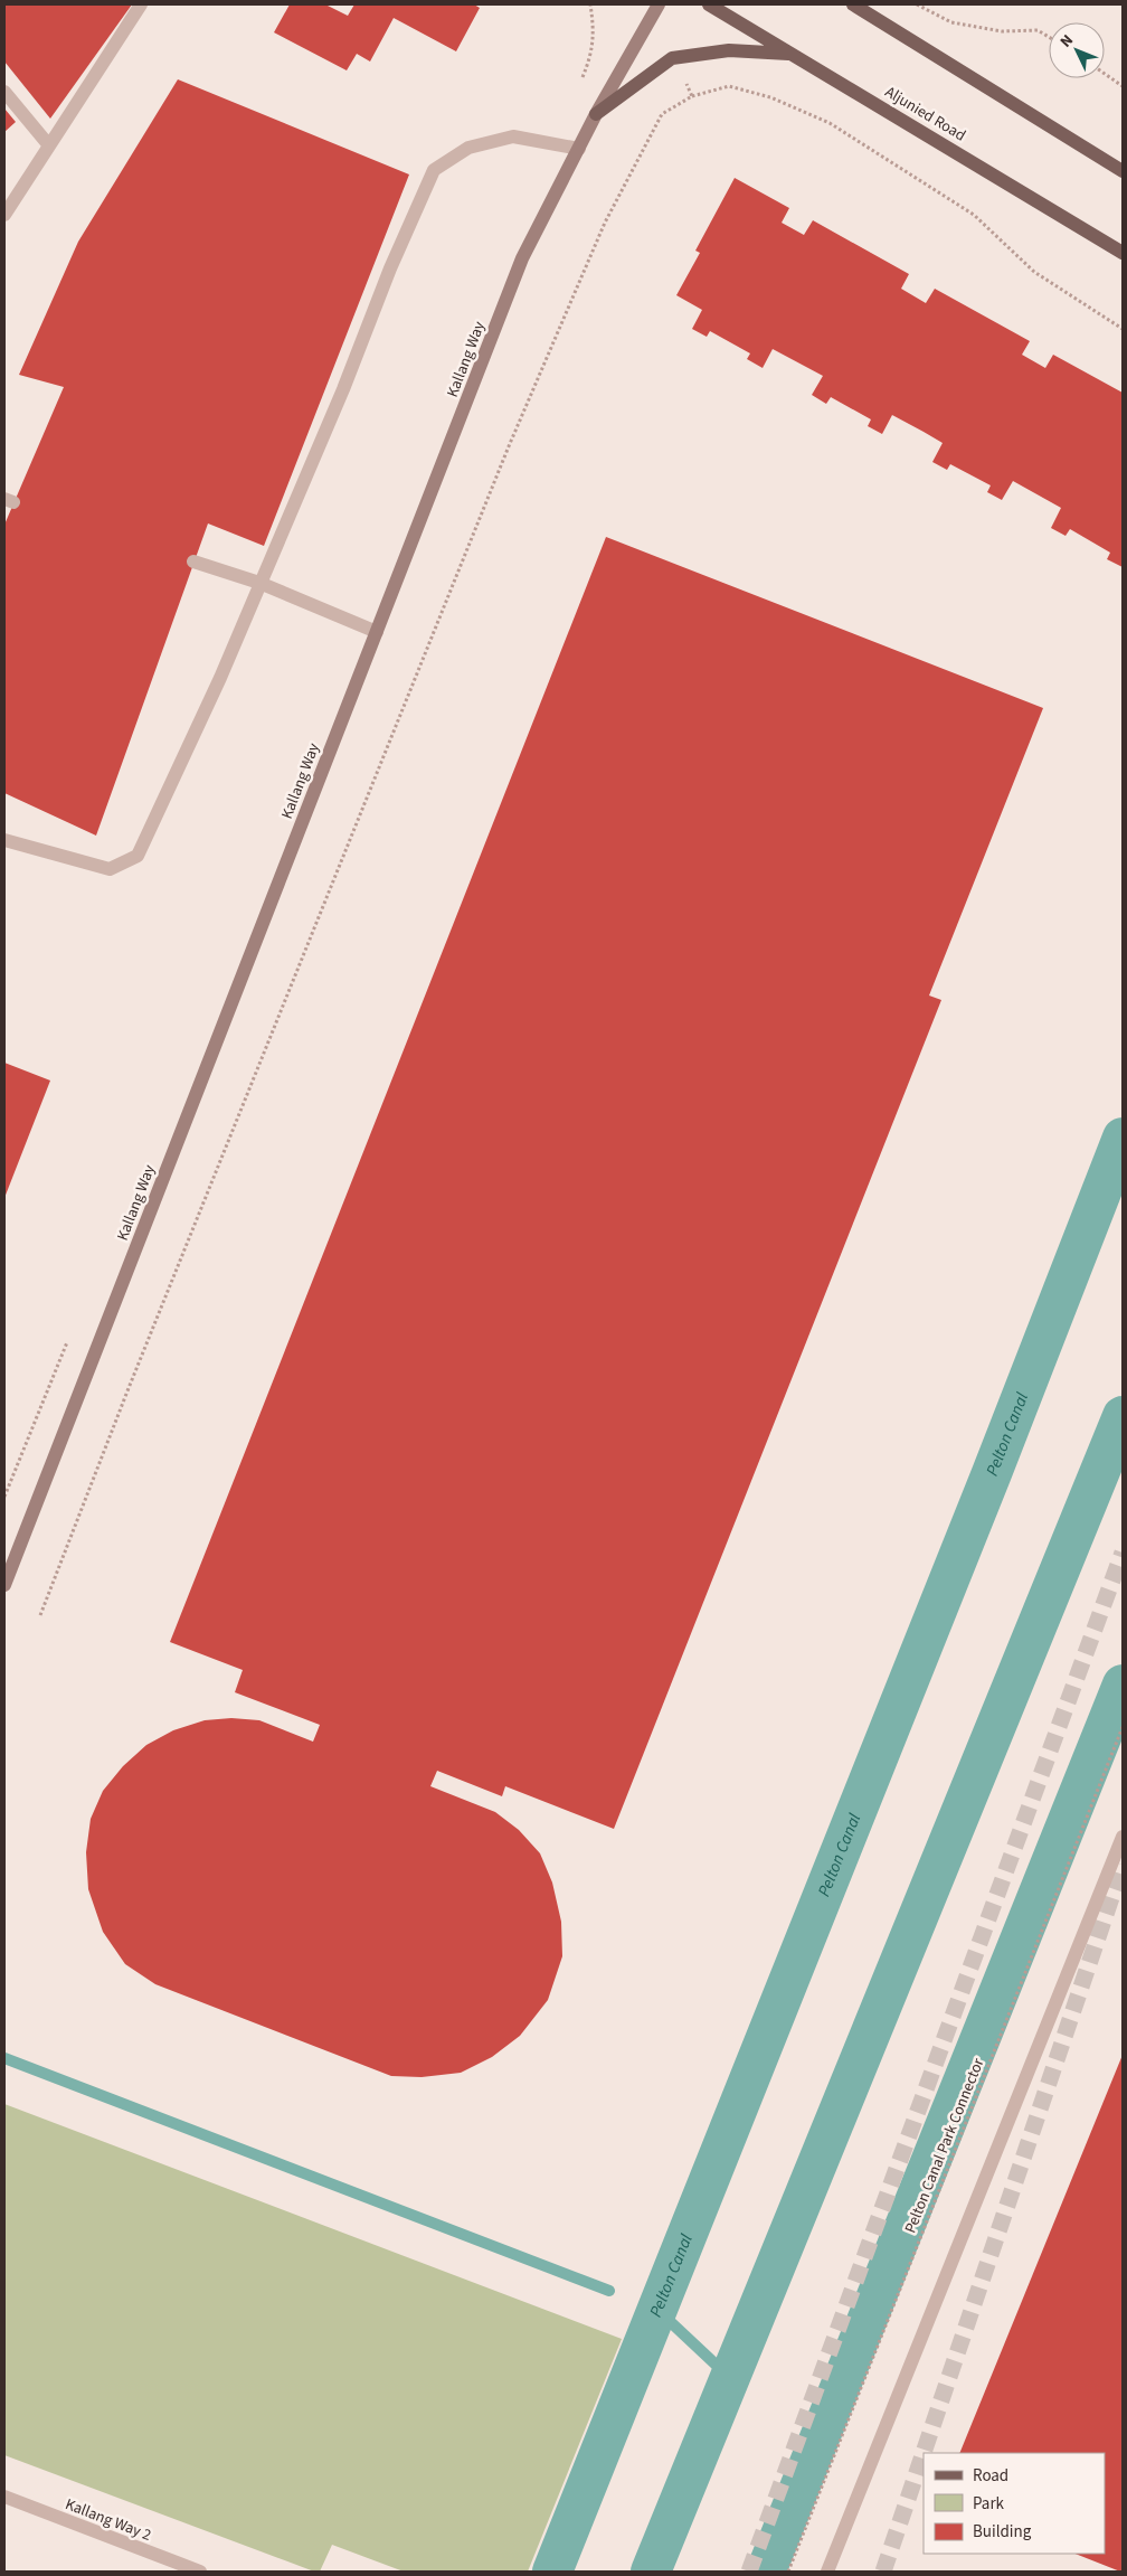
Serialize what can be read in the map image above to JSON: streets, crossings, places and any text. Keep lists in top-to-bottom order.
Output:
{
  "streets": {
    "main road": ["Aljunied Road"],
    "street": ["Kallang Way"],
    "lane": ["Kallang Way 2"],
    "path": ["Pelton Canal Park Connector"]
  },
  "water": ["Pelton Canal"],
  "legend": ["Road", "Park", "Building"],
  "north": "top left"
}
